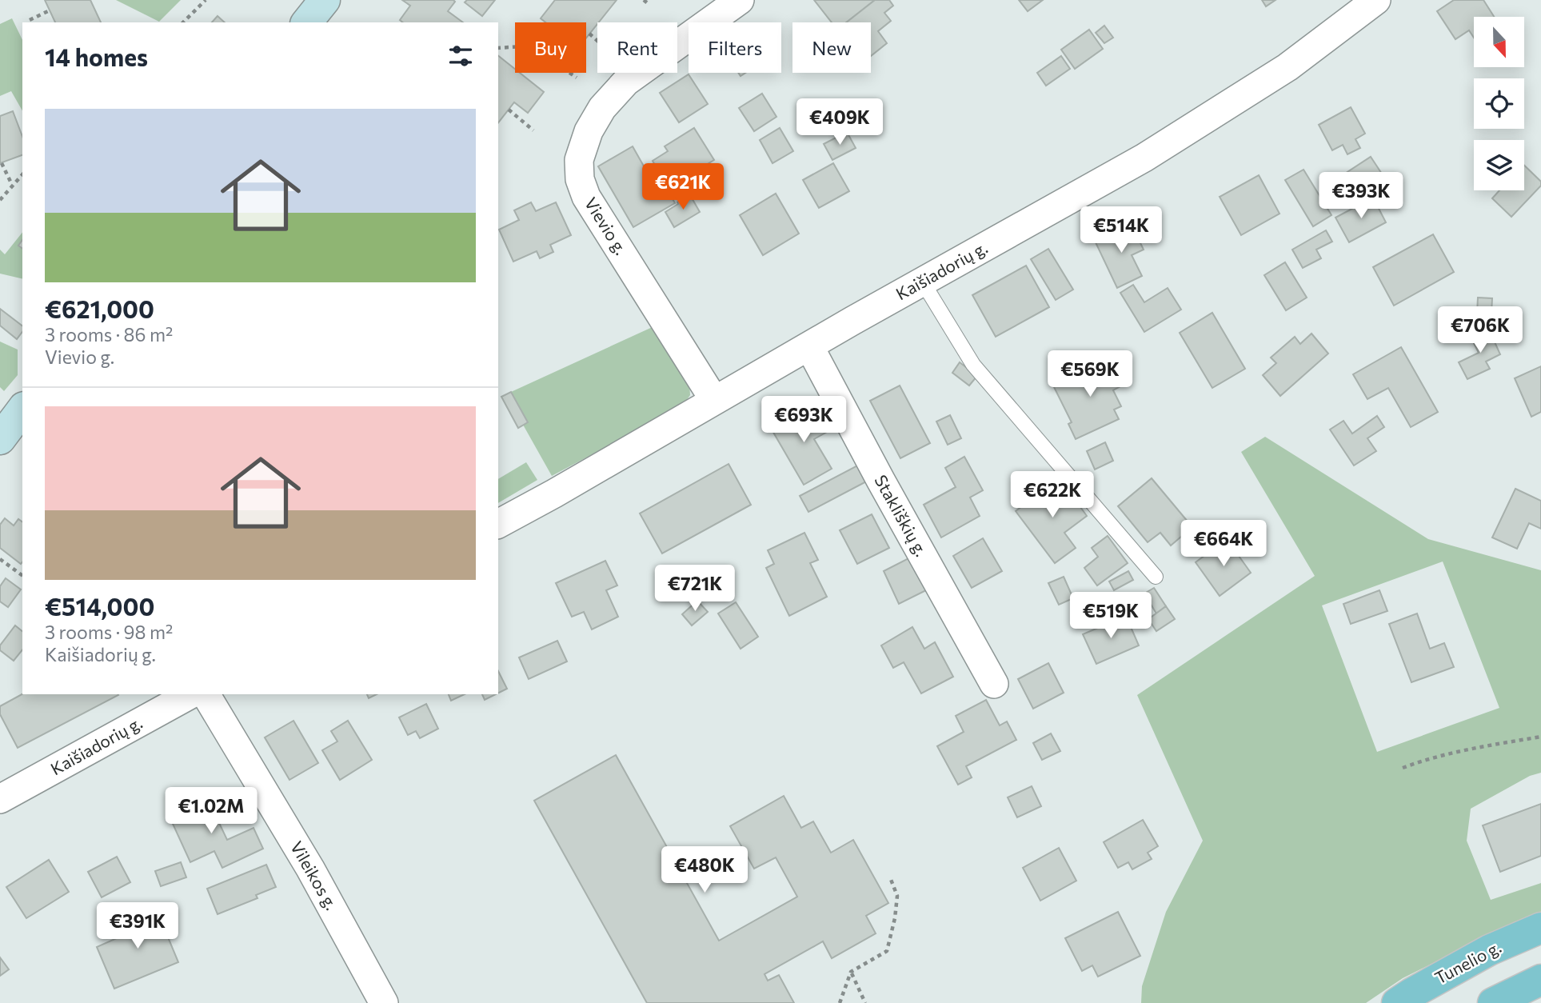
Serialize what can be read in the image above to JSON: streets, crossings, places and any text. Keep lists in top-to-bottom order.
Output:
{
  "streets": {
    "main road": ["Tunelio g."],
    "street": [
      "Vievio g.",
      "Kaišiadorių g.",
      "Stakliškių g.",
      "Vileikos g."
    ]
  },
  "crossings": [
    ["Vievio g.", "Kaišiadorių g."],
    ["Kaišiadorių g.", "Stakliškių g."]
  ],
  "north": "bottom",
  "page": {
    "chip": [
      "Buy",
      "Rent",
      "Filters",
      "New"
    ],
    "heading": "14 homes",
    "list": [
      {
        "name": "€621,000",
        "note": "3 rooms · 86 m² · Vievio g."
      },
      {
        "name": "€514,000",
        "note": "3 rooms · 98 m² · Kaišiadorių g."
      }
    ],
    "price": [
      "€409K",
      "€621K",
      "€393K",
      "€514K",
      "€706K",
      "€569K",
      "€693K",
      "€622K",
      "€664K",
      "€721K",
      "€519K",
      "€1.02M",
      "€480K",
      "€391K"
    ]
  }
}
